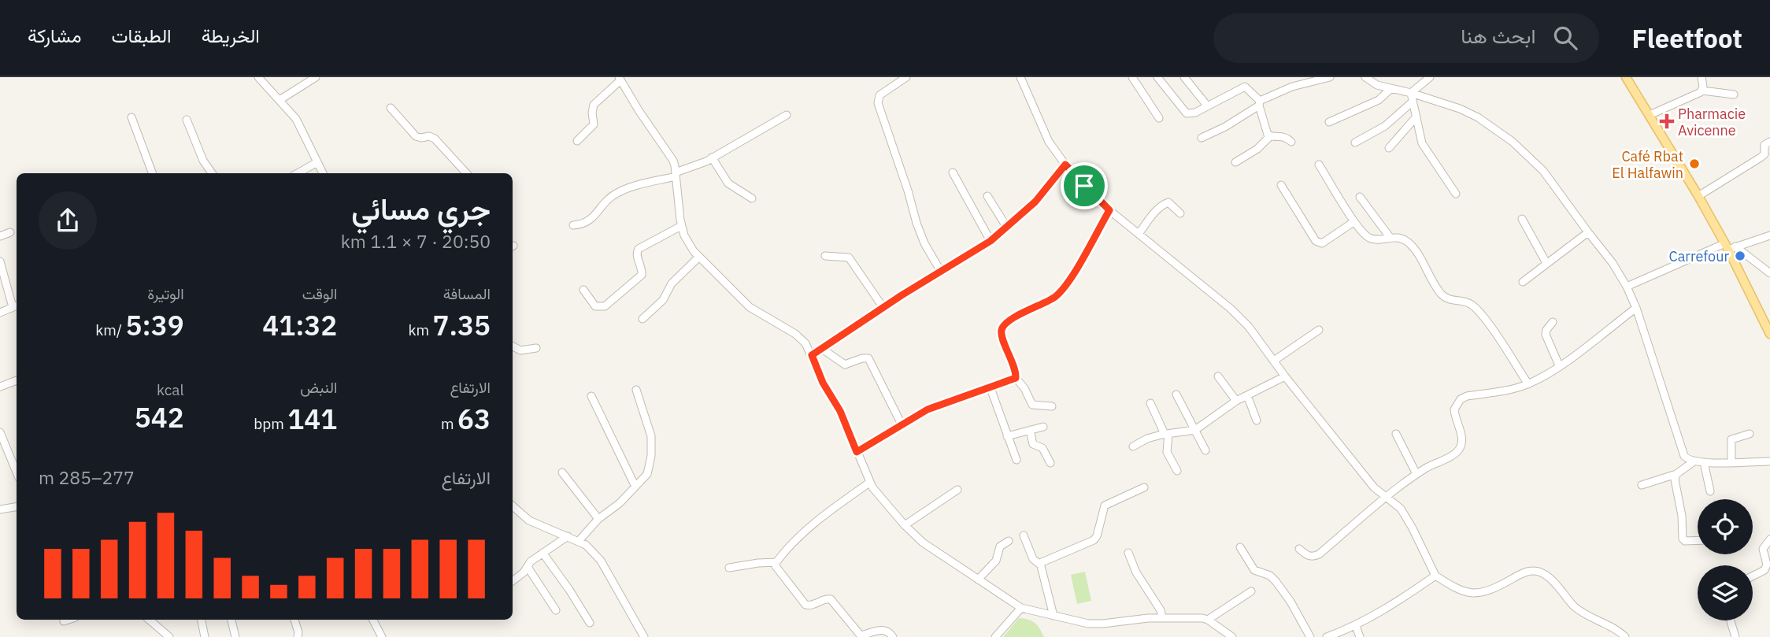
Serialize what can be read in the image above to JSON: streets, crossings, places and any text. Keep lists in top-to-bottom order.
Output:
{
  "places": {
    "health": ["Pharmacie Avicenne"],
    "other": ["Café Rbat El Halfawin", "Carrefour"]
  },
  "page": {
    "header": "Fleetfoot",
    "search": "ابحث هنا",
    "nav": ["الخريطة", "الطبقات", "مشاركة"],
    "heading": ["جري مسائي", "20:50 · 7 × 1.1 km"],
    "stats": [
      ["المسافة", "7.35 km"],
      ["الوقت", "41:32"],
      ["الوتيرة", "5:39 /km"],
      ["الارتفاع", "63 m"],
      ["النبض", "141 bpm"],
      ["kcal", "542"]
    ],
    "chart": ["الارتفاع", "277–285 m"]
  }
}
